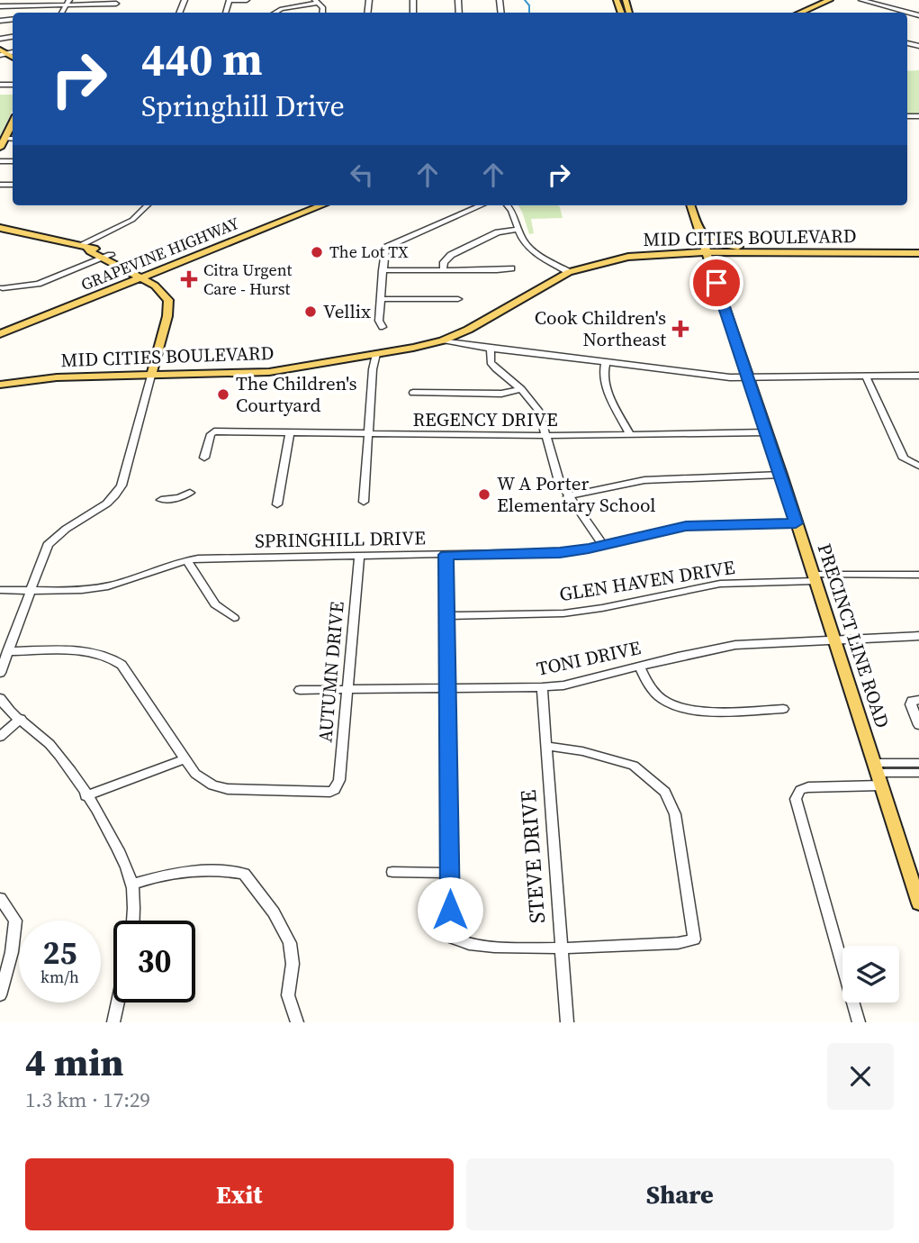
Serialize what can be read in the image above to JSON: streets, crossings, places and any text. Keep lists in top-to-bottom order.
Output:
{
  "streets": {
    "main road": ["MID CITIES BOULEVARD", "GRAPEVINE HIGHWAY", "PRECINCT LINE ROAD"],
    "street": [
      "REGENCY DRIVE",
      "SPRINGHILL DRIVE",
      "GLEN HAVEN DRIVE",
      "TONI DRIVE",
      "AUTUMN DRIVE",
      "STEVE DRIVE"
    ]
  },
  "crossings": [
    ["MID CITIES BOULEVARD", "PRECINCT LINE ROAD"],
    ["REGENCY DRIVE", "PRECINCT LINE ROAD"],
    ["SPRINGHILL DRIVE", "PRECINCT LINE ROAD"],
    ["SPRINGHILL DRIVE", "AUTUMN DRIVE"],
    ["GLEN HAVEN DRIVE", "PRECINCT LINE ROAD"],
    ["PRECINCT LINE ROAD", "TONI DRIVE"],
    ["TONI DRIVE", "AUTUMN DRIVE"],
    ["TONI DRIVE", "STEVE DRIVE"]
  ],
  "places": {
    "other": [
      "The Lot TX",
      "Vellix",
      "The Children's Courtyard",
      "W A Porter Elementary School"
    ],
    "health": ["Citra Urgent Care - Hurst", "Cook Children's Northeast"]
  },
  "page": {
    "turn": ["440 m", "Springhill Drive"],
    "speed": "25 km/h",
    "limit": "30",
    "heading": ["4 min", "1.3 km · 17:29"],
    "buttons": ["Exit", "Share"]
  }
}
